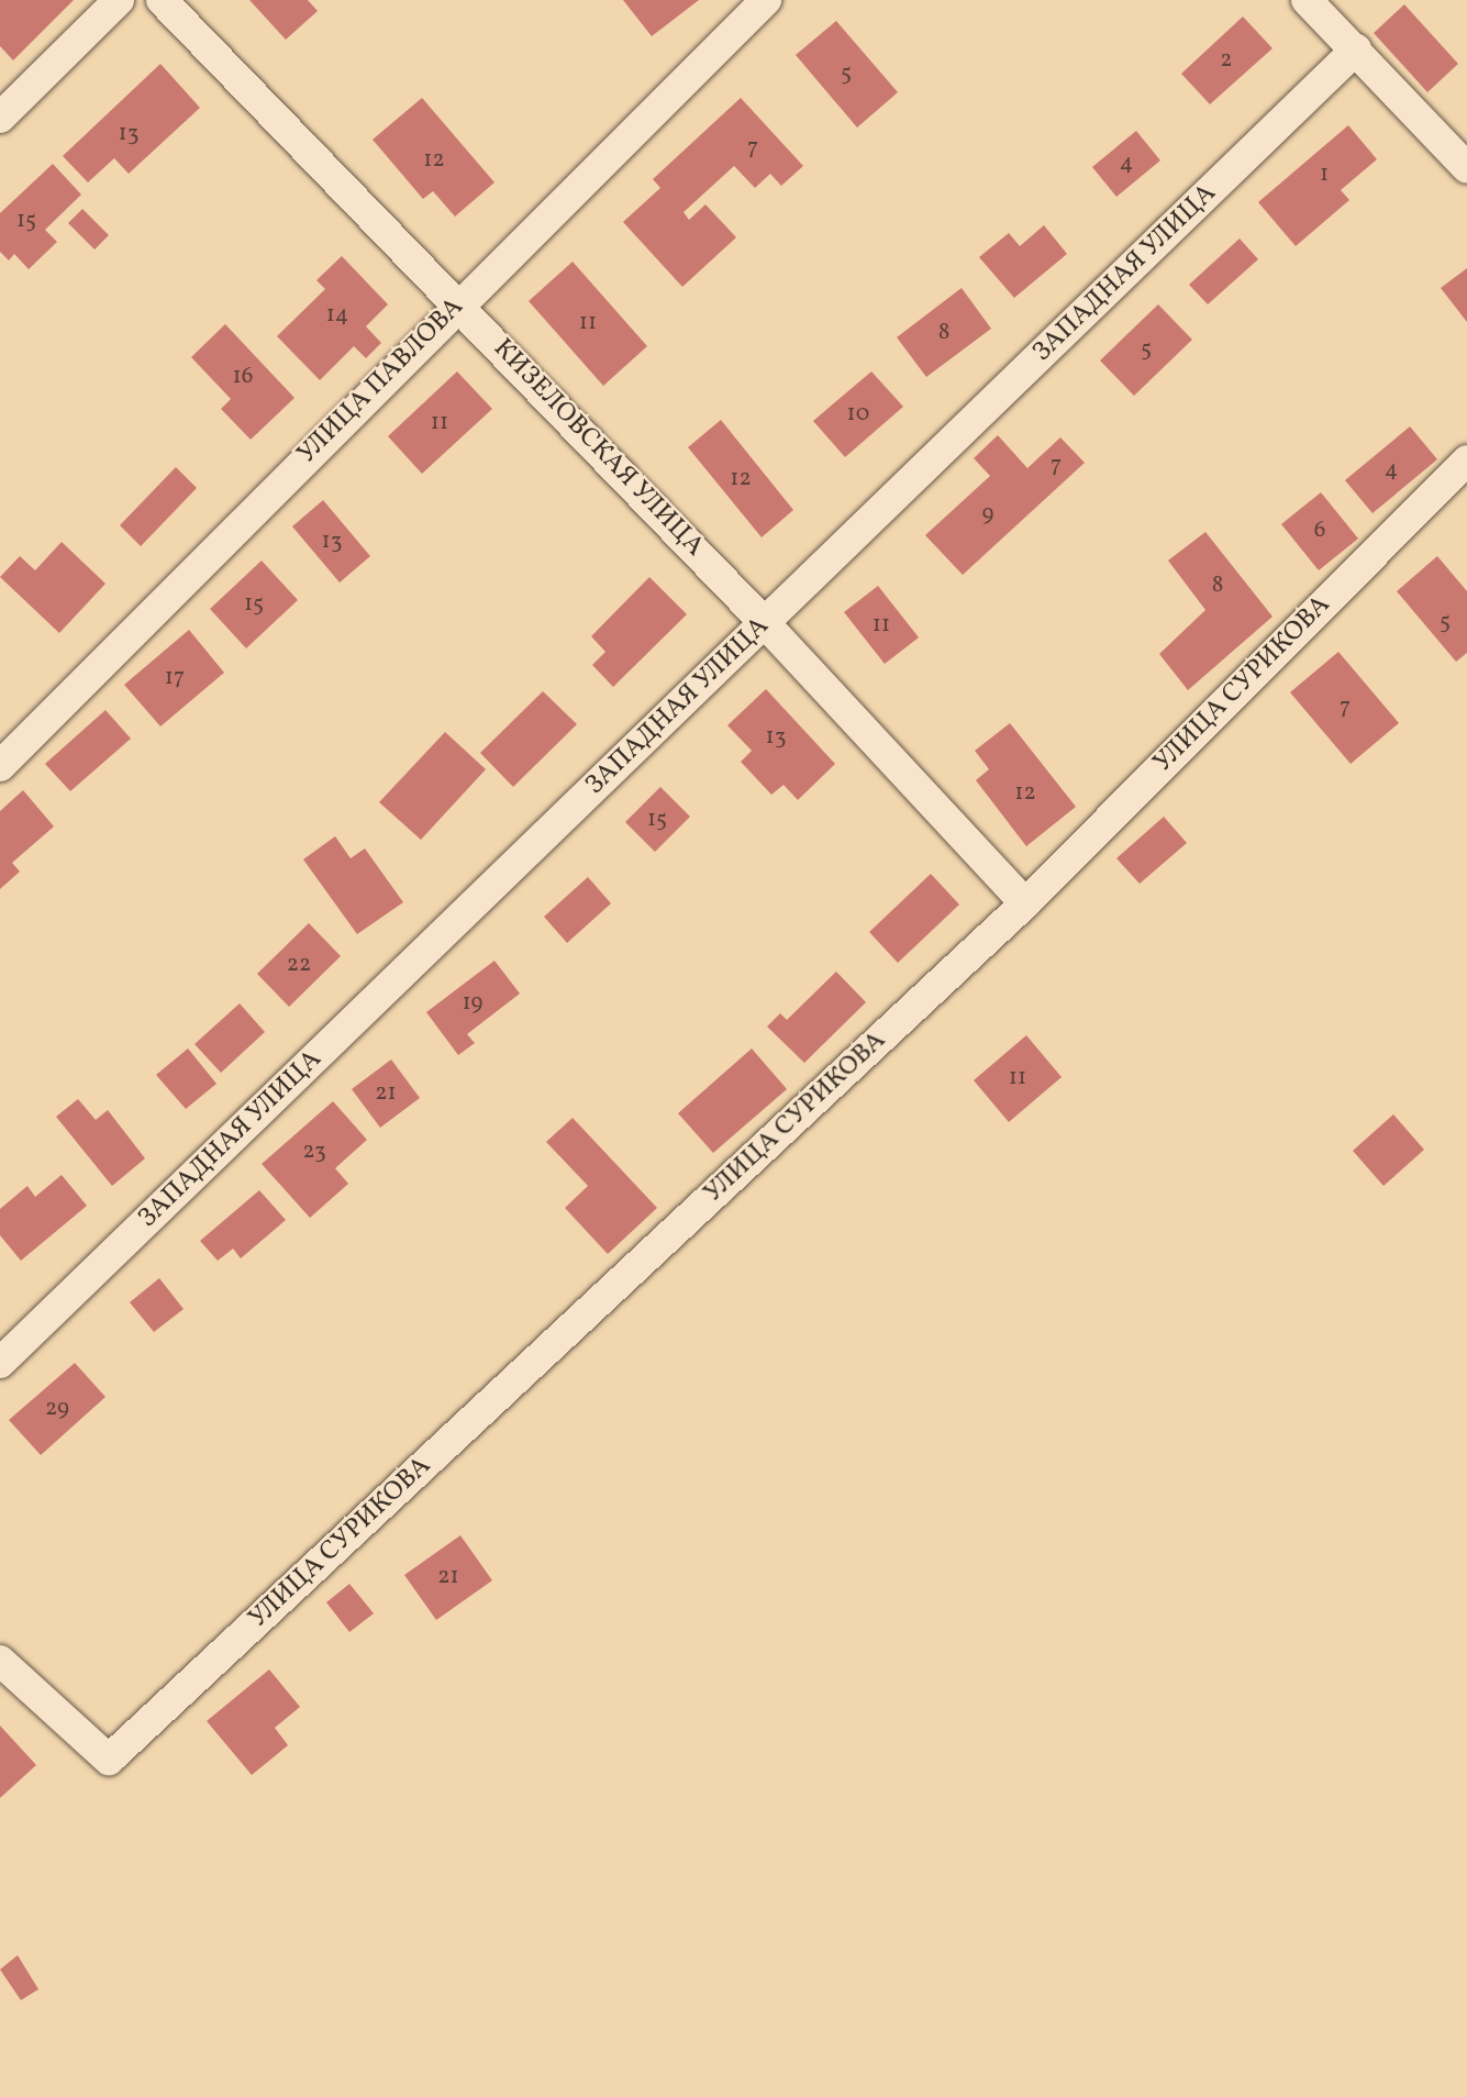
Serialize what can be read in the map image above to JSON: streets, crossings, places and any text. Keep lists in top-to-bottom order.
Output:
{
  "streets": {
    "street": [
      "ЗАПАДНАЯ УЛИЦА",
      "УЛИЦА ПАВЛОВА",
      "КИЗЕЛОВСКАЯ УЛИЦА",
      "УЛИЦА СУРИКОВА"
    ]
  },
  "crossings": [
    ["ЗАПАДНАЯ УЛИЦА", "КИЗЕЛОВСКАЯ УЛИЦА"],
    ["УЛИЦА ПАВЛОВА", "КИЗЕЛОВСКАЯ УЛИЦА"],
    ["КИЗЕЛОВСКАЯ УЛИЦА", "УЛИЦА СУРИКОВА"]
  ],
  "house_numbers": [
    "2",
    "5",
    "13",
    "7",
    "12",
    "4",
    "1",
    "15",
    "14",
    "11",
    "8",
    "5",
    "16",
    "10",
    "11",
    "7",
    "4",
    "12",
    "9",
    "6",
    "13",
    "8",
    "15",
    "5",
    "11",
    "17",
    "7",
    "13",
    "12",
    "15",
    "22",
    "19",
    "11",
    "21",
    "23",
    "29",
    "21"
  ]
}
